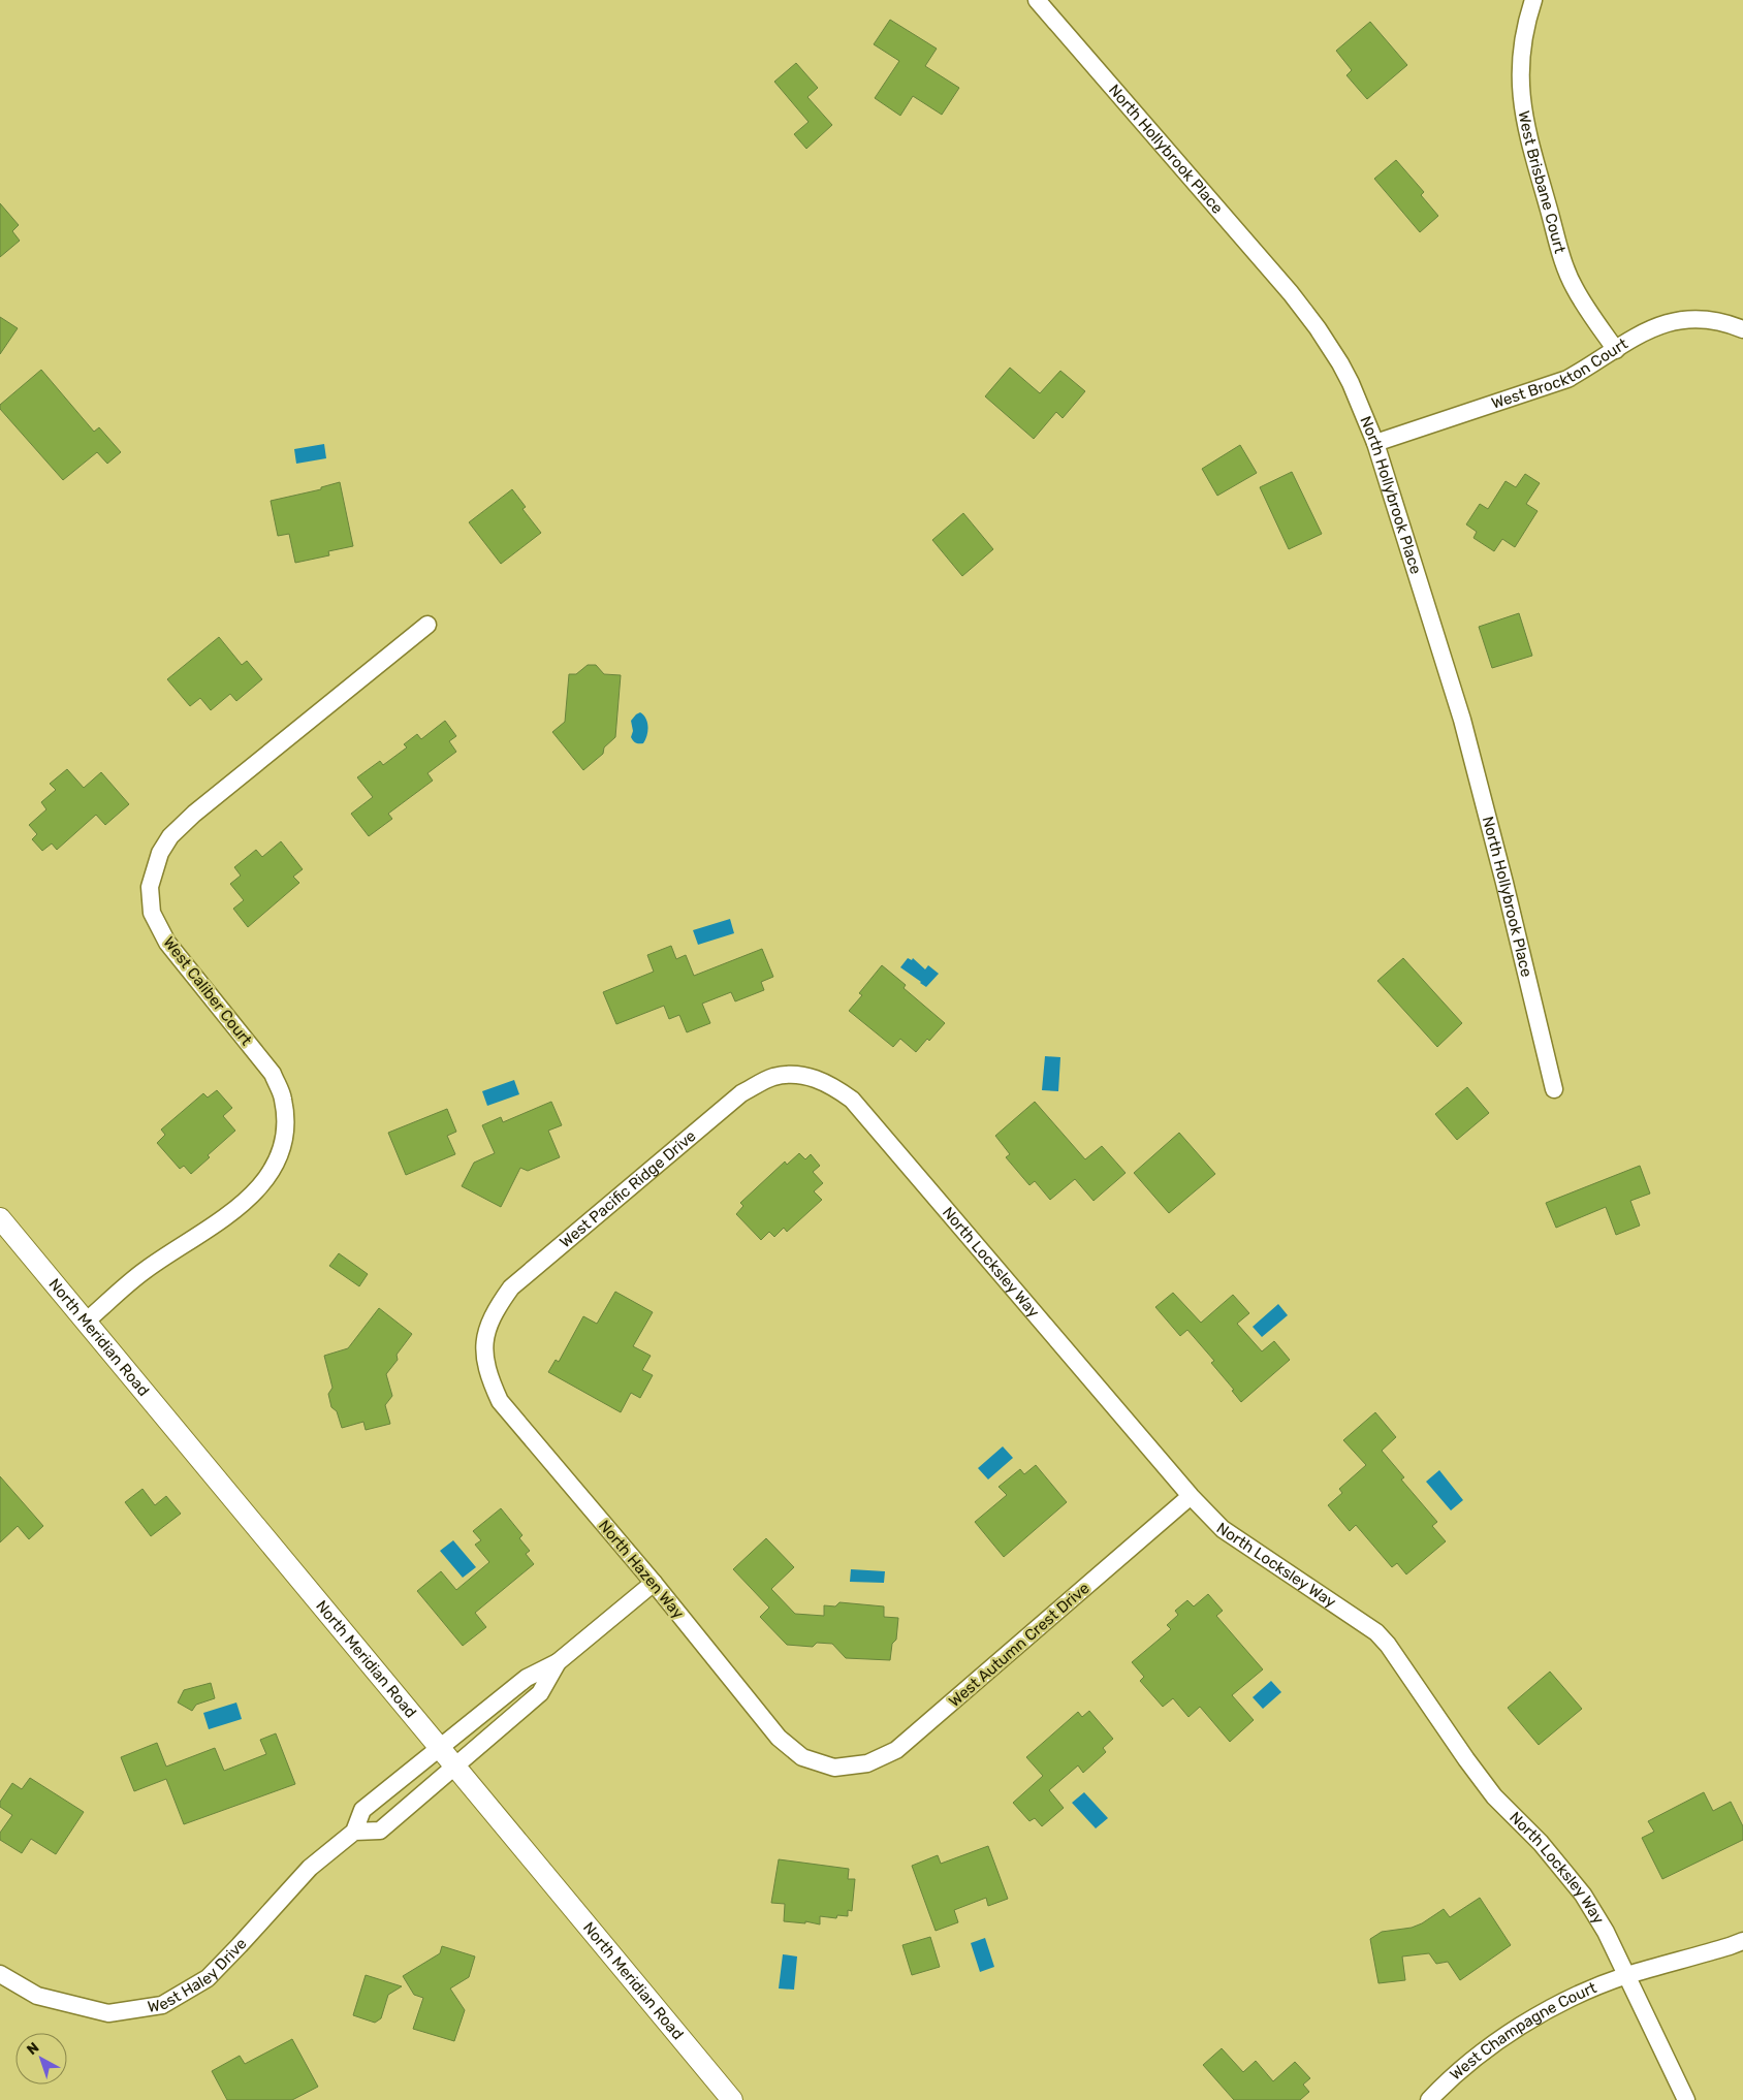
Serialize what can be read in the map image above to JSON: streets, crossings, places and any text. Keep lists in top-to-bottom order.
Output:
{
  "streets": {
    "street": [
      "North Hollybrook Place",
      "West Brisbane Court",
      "West Brockton Court",
      "West Caliber Court",
      "West Pacific Ridge Drive",
      "North Locksley Way",
      "North Meridian Road",
      "North Hazen Way",
      "West Autumn Crest Drive",
      "West Haley Drive",
      "West Champagne Court"
    ]
  },
  "crossings": [
    ["North Hollybrook Place", "West Brockton Court"],
    ["West Brisbane Court", "West Brockton Court"],
    ["West Caliber Court", "North Meridian Road"],
    ["West Pacific Ridge Drive", "North Locksley Way"],
    ["West Pacific Ridge Drive", "North Hazen Way"],
    ["North Locksley Way", "West Autumn Crest Drive"],
    ["North Locksley Way", "West Champagne Court"],
    ["North Meridian Road", "West Haley Drive"],
    ["North Hazen Way", "West Autumn Crest Drive"],
    ["North Hazen Way", "West Haley Drive"]
  ],
  "north": "top left"
}
